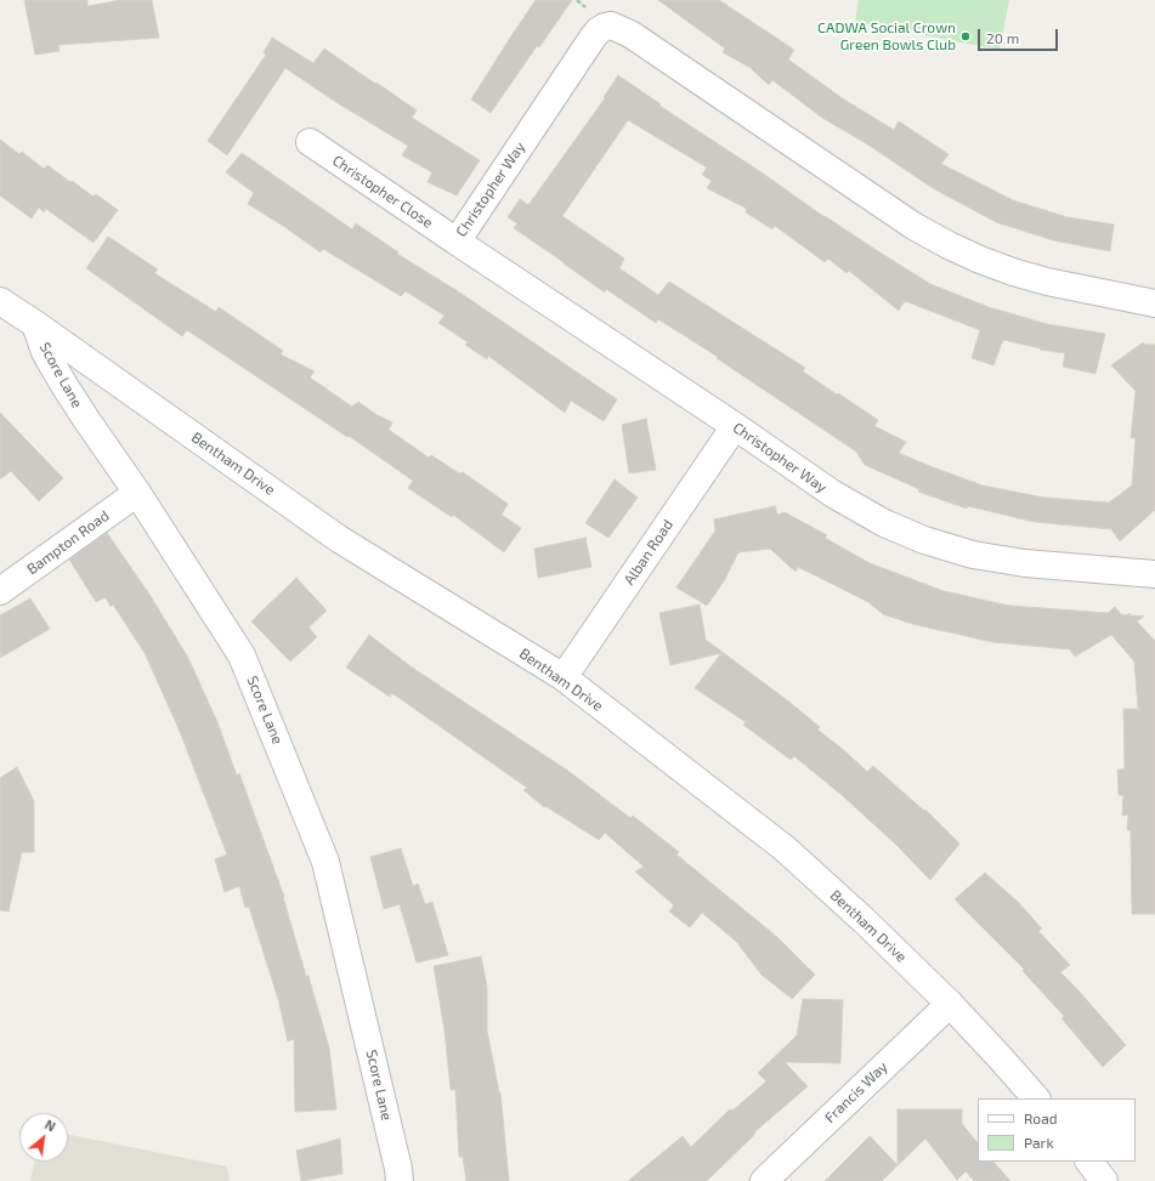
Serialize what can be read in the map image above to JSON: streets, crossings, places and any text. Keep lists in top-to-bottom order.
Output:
{
  "streets": {
    "street": [
      "Christopher Way",
      "Christopher Close",
      "Score Lane",
      "Bentham Drive",
      "Bampton Road",
      "Alban Road",
      "Francis Way"
    ]
  },
  "crossings": [
    ["Christopher Way", "Christopher Close"],
    ["Christopher Way", "Alban Road"],
    ["Score Lane", "Bentham Drive"],
    ["Score Lane", "Bampton Road"],
    ["Bentham Drive", "Alban Road"],
    ["Bentham Drive", "Francis Way"]
  ],
  "places": ["CADWA Social Crown Green Bowls Club"],
  "legend": ["Road", "Park"],
  "scale_bar": "20 m",
  "north": "top right"
}
